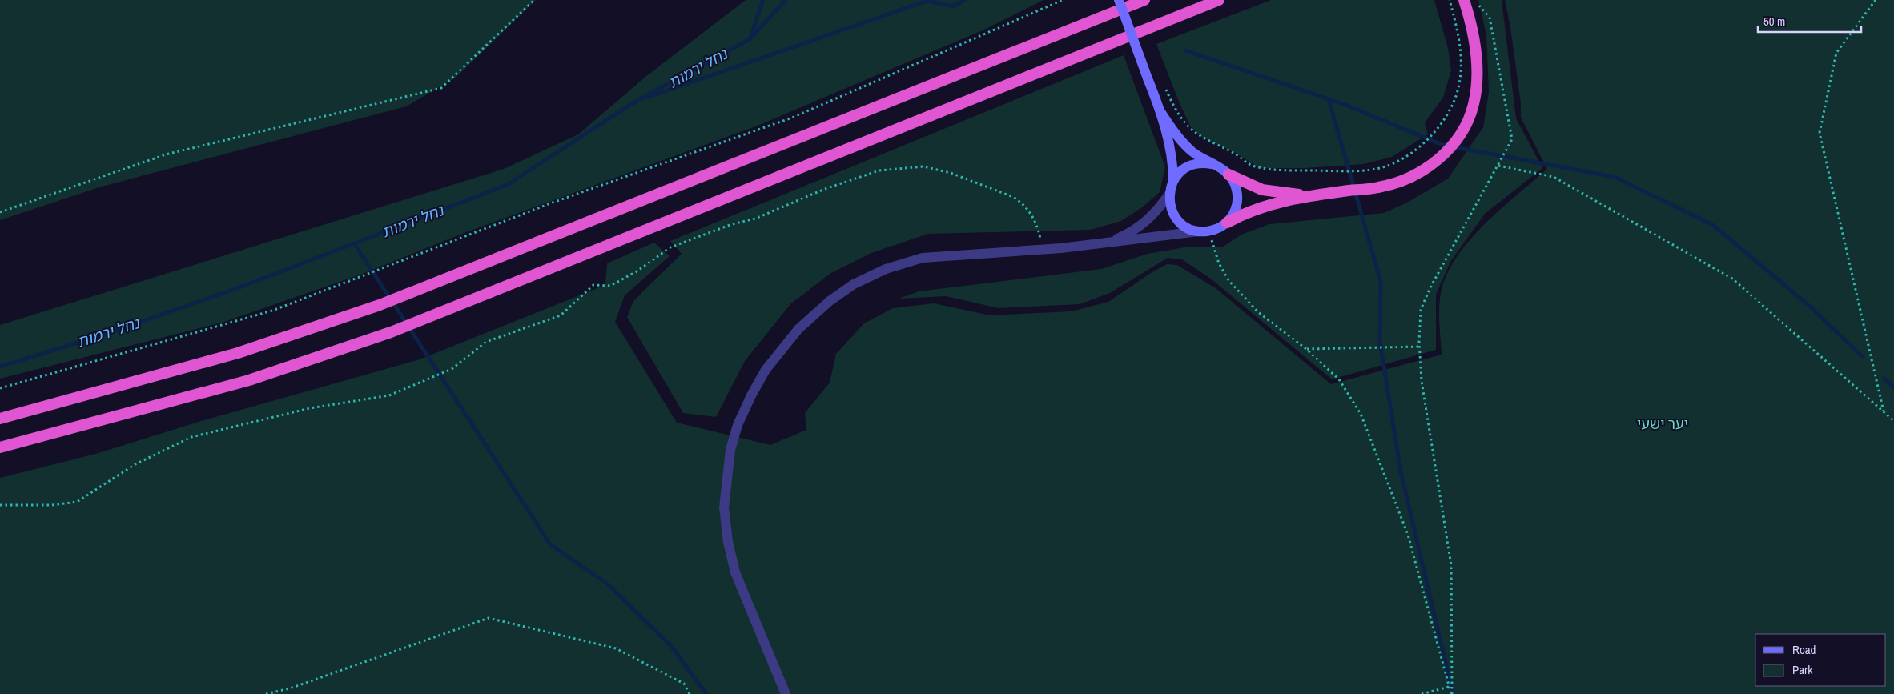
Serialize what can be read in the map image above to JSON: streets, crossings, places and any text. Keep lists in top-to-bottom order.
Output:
{
  "water": ["נחל ירמות"],
  "parks": ["יער ישעי"],
  "legend": ["Road", "Park"],
  "scale_bar": "50 m"
}
